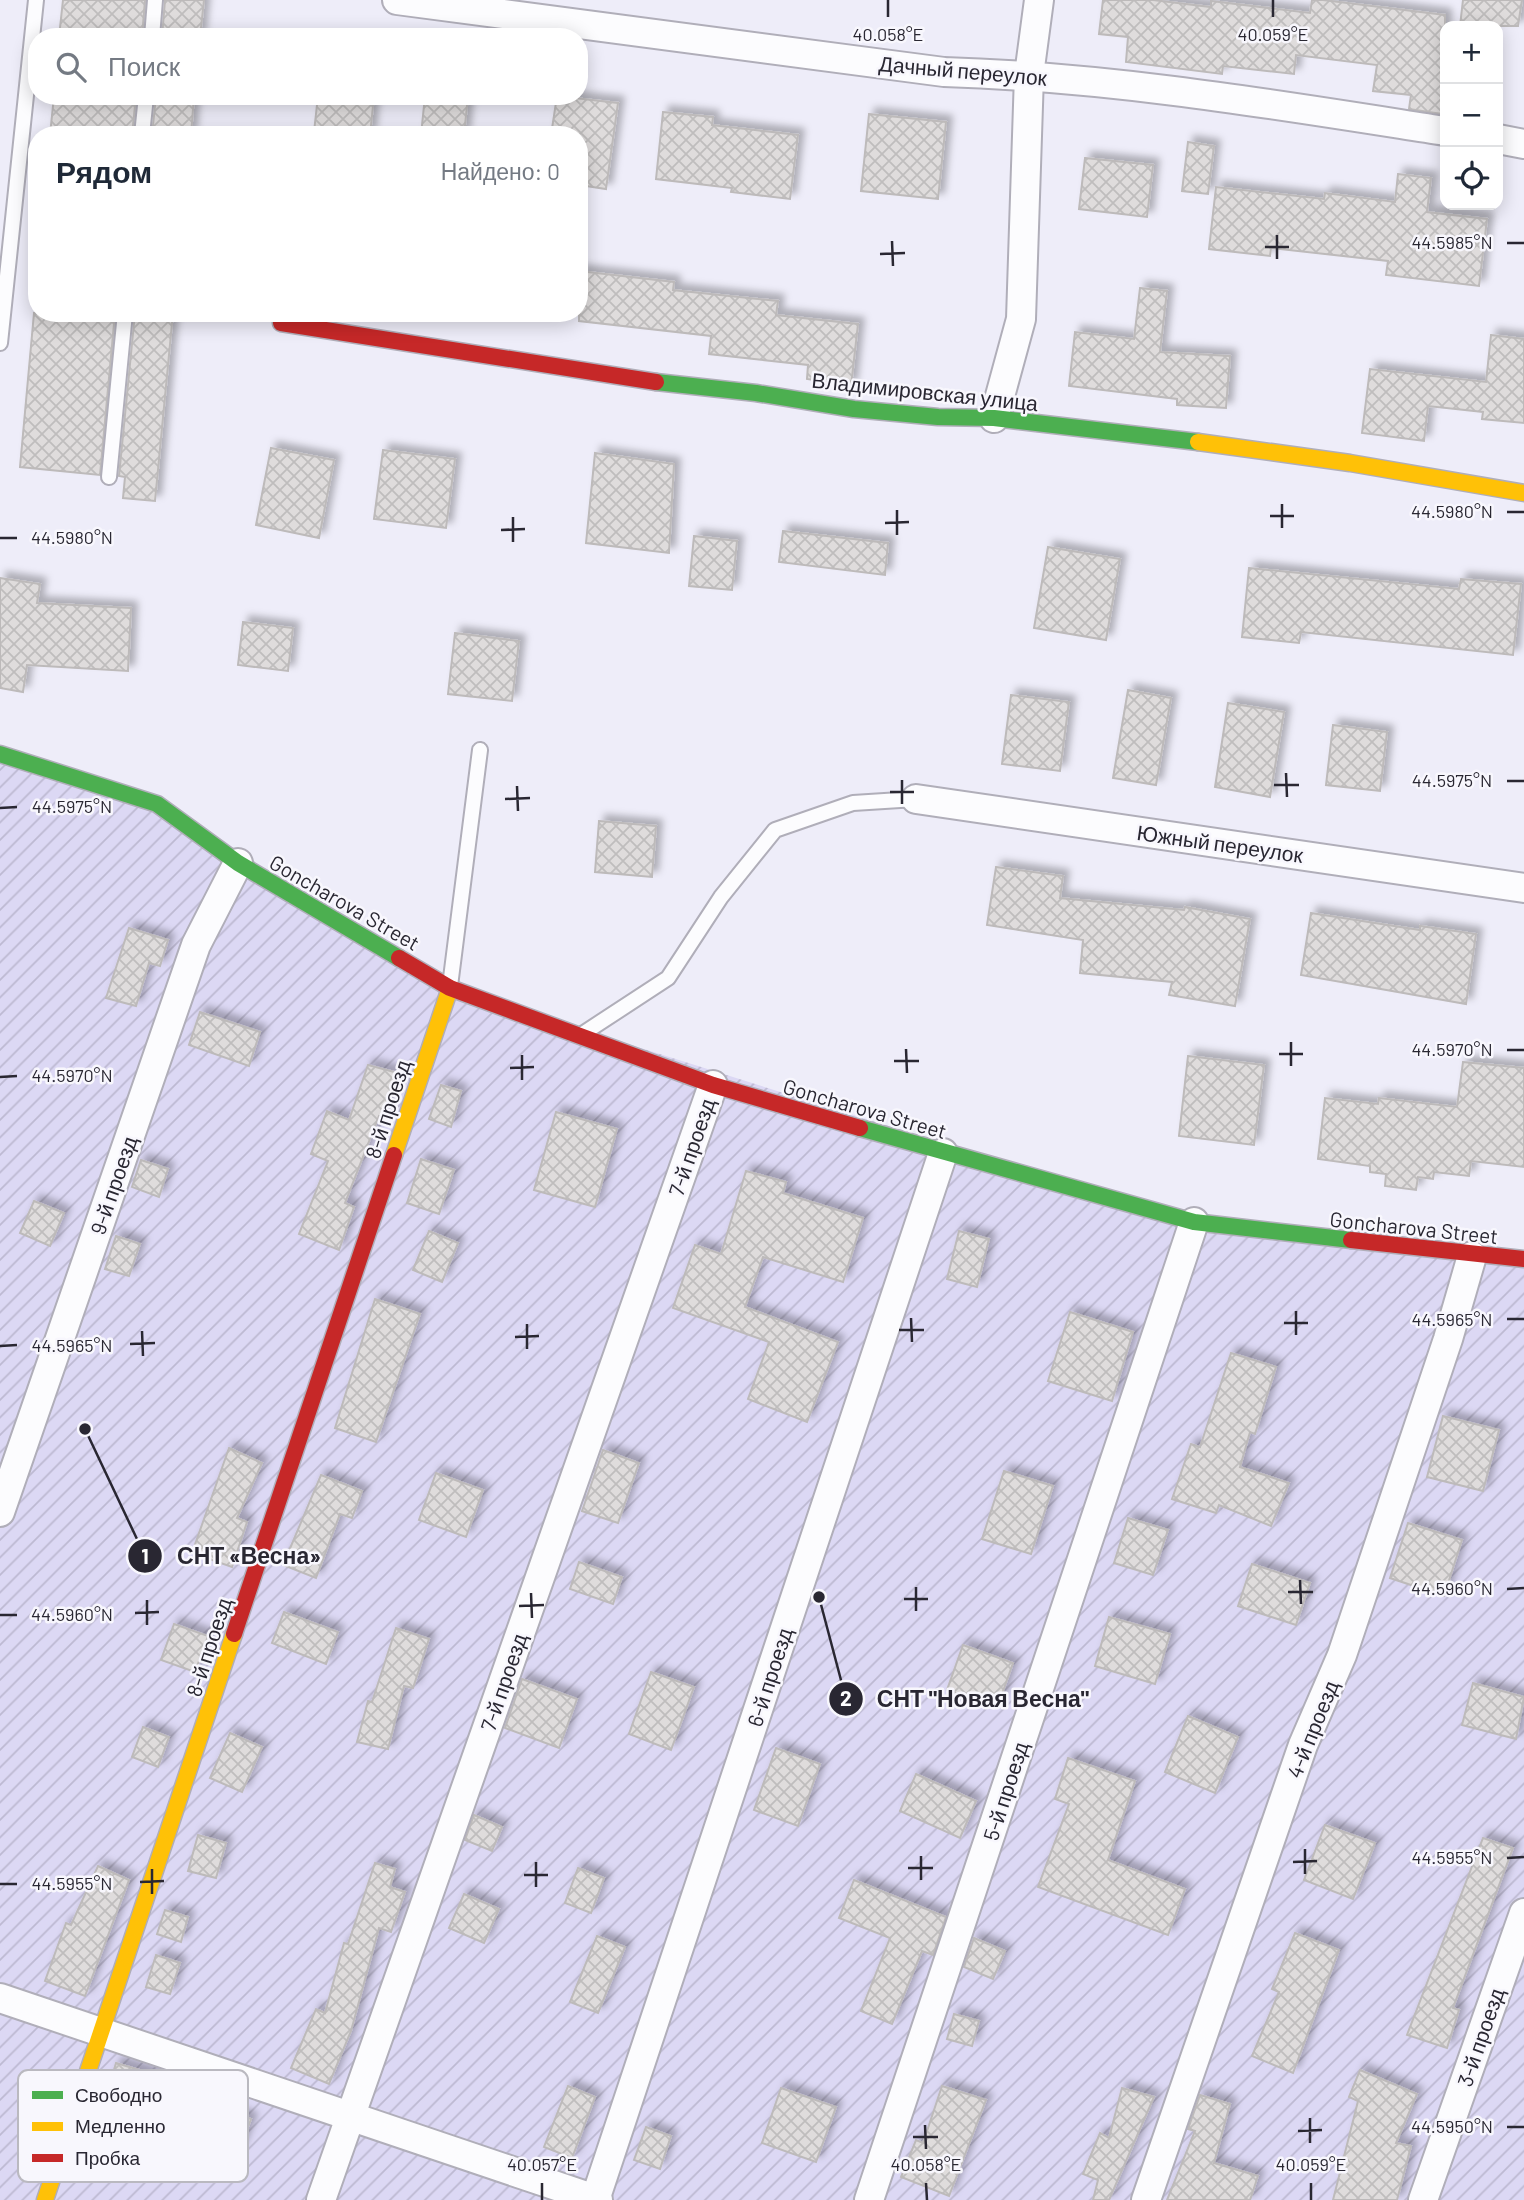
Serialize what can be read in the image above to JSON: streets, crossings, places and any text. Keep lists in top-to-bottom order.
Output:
{
  "streets": {
    "street": [
      "Дачный переулок",
      "Владимировская улица",
      "Южный переулок",
      "Goncharova Street",
      "8-й проезд",
      "7-й проезд",
      "9-й проезд",
      "6-й проезд",
      "4-й проезд",
      "5-й проезд",
      "3-й проезд"
    ]
  },
  "crossings": [
    ["Goncharova Street", "8-й проезд"],
    ["Goncharova Street", "7-й проезд"],
    ["Goncharova Street", "9-й проезд"],
    ["Goncharova Street", "6-й проезд"],
    ["Goncharova Street", "4-й проезд"],
    ["Goncharova Street", "5-й проезд"]
  ],
  "places": ["СНТ «Весна»", "СНТ \"Новая Весна\""],
  "legend": ["Свободно", "Медленно", "Пробка"],
  "page": {
    "map_buttons": ["+", "−"],
    "search": "Поиск",
    "heading": ["Рядом", "Найдено: 0"]
  },
  "coordinates": [
    "40.058°E",
    "40.059°E",
    "44.5985°N",
    "44.5980°N",
    "44.5975°N",
    "44.5970°N",
    "44.5965°N",
    "44.5960°N",
    "44.5955°N",
    "44.5950°N",
    "40.057°E"
  ]
}
